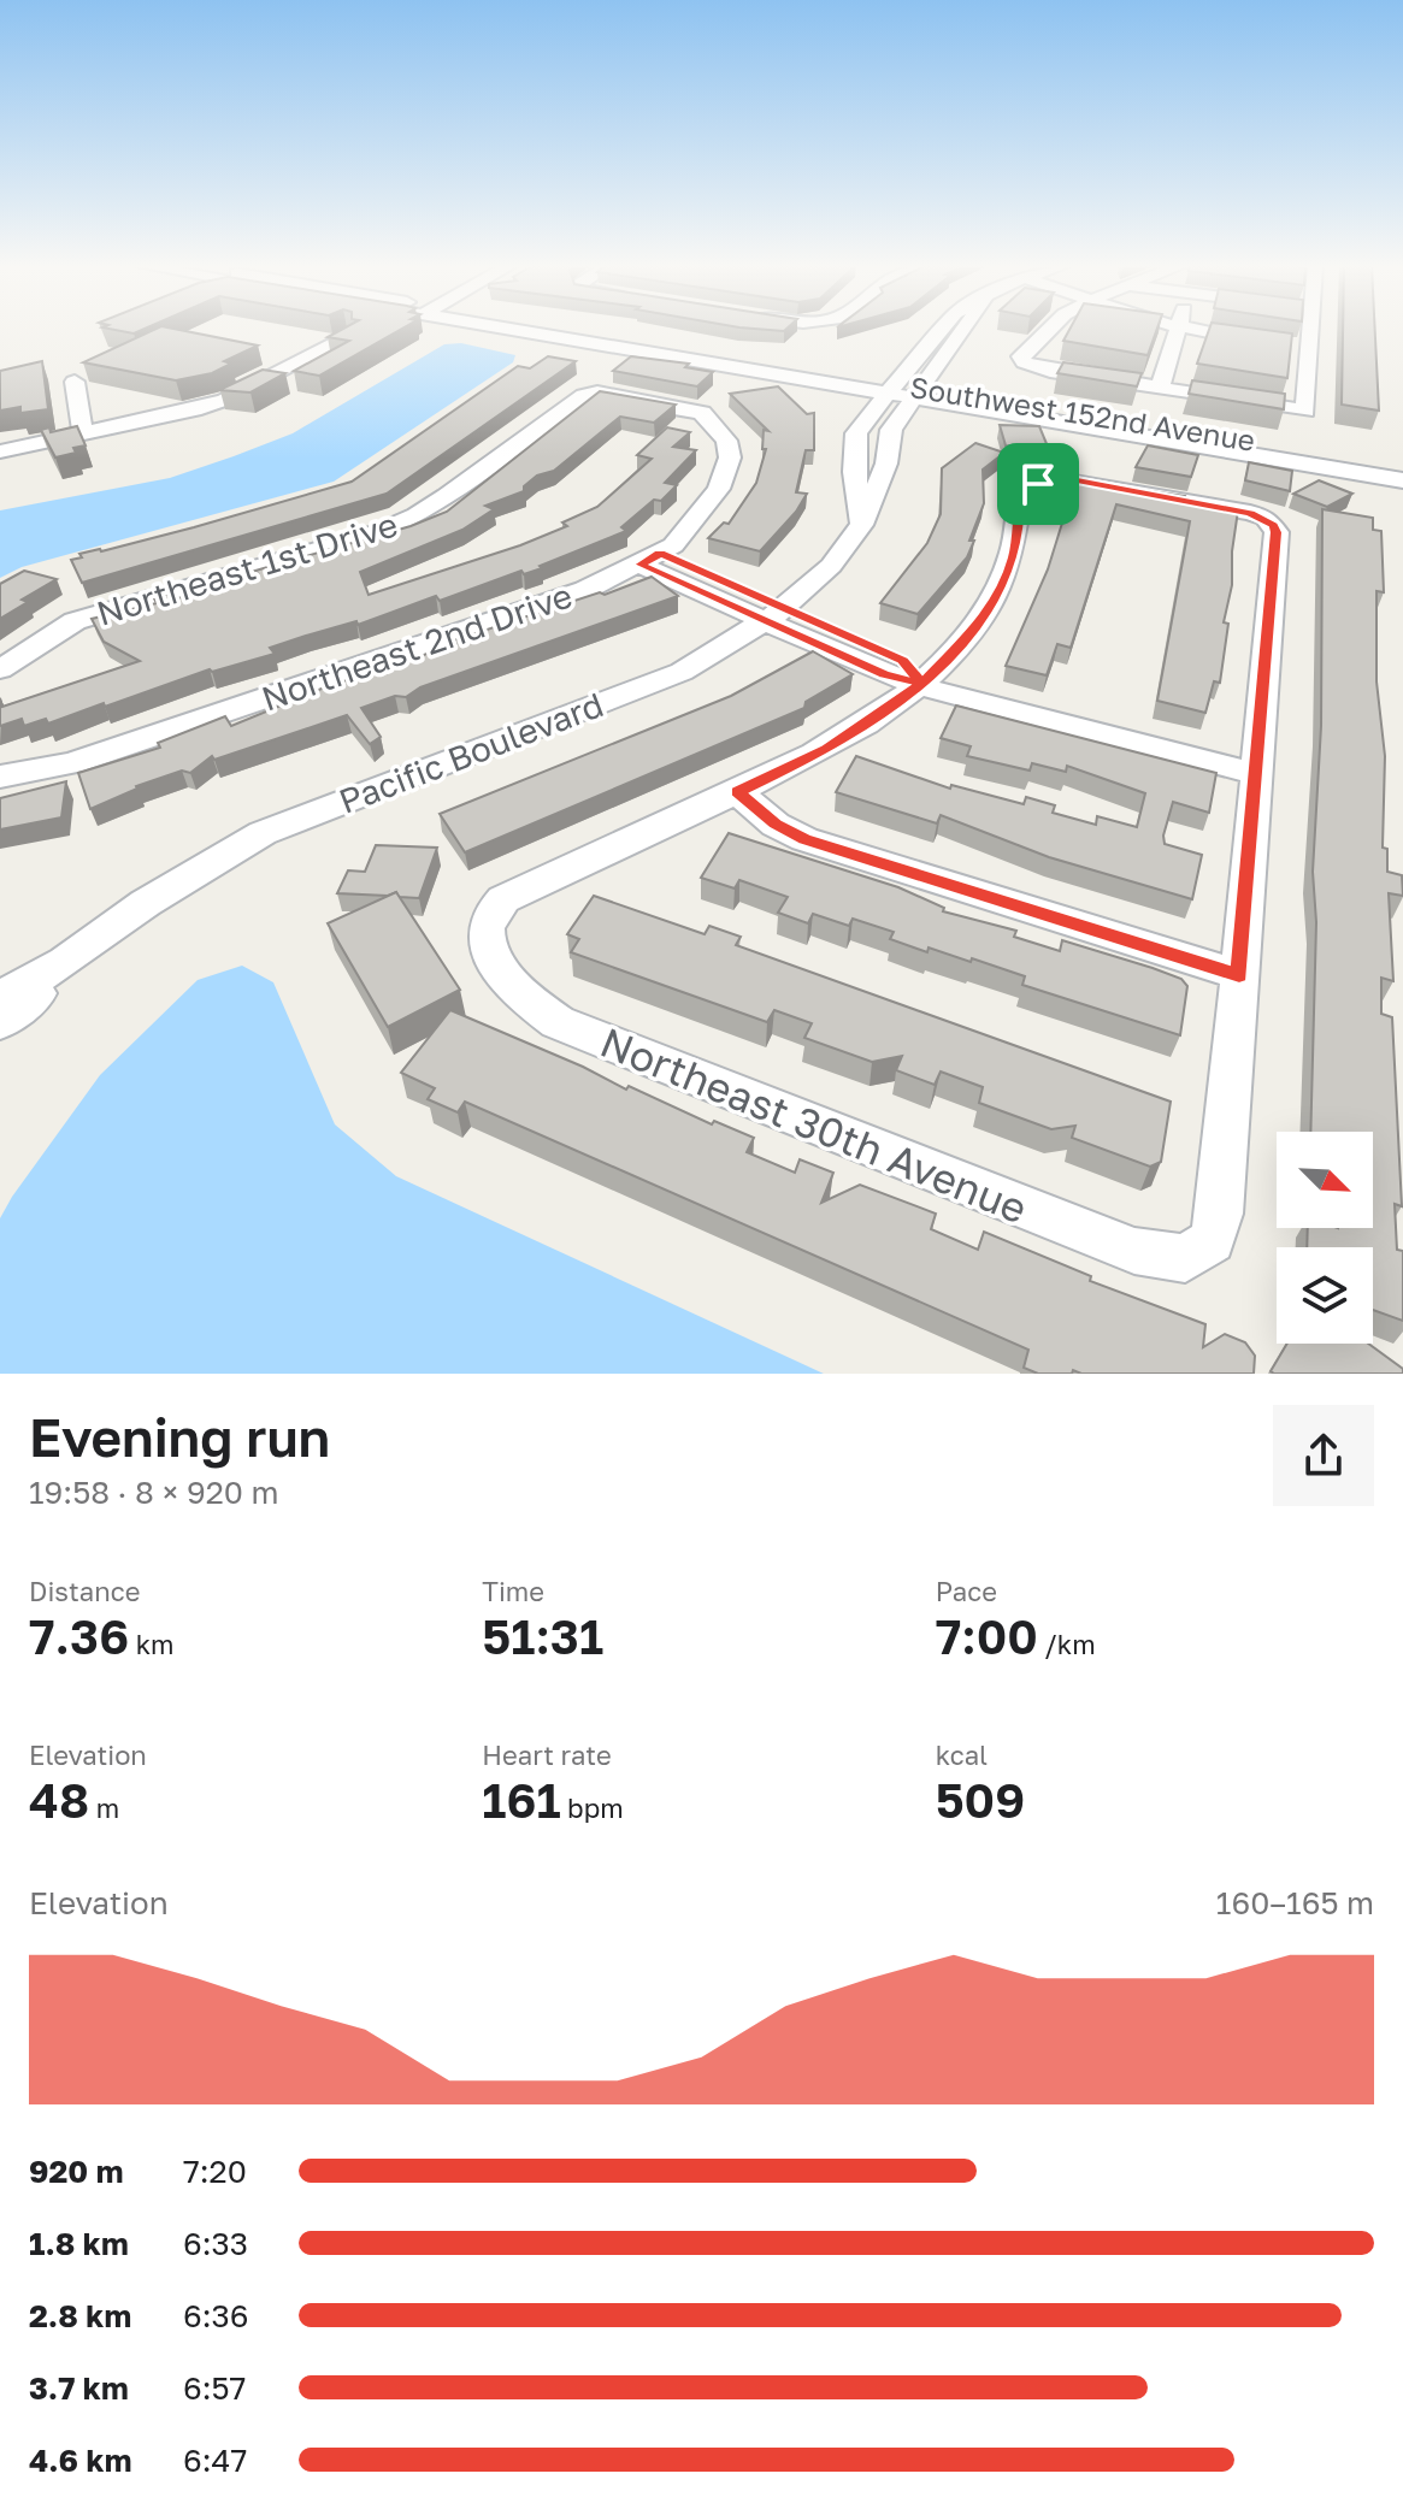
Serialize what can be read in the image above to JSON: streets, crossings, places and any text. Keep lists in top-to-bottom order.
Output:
{
  "streets": {
    "street": [
      "Southwest 152nd Avenue",
      "Northeast 1st Drive",
      "Northeast 2nd Drive",
      "Pacific Boulevard",
      "Northeast 30th Avenue"
    ]
  },
  "crossings": [
    ["Southwest 152nd Avenue", "Pacific Boulevard"],
    ["Northeast 1st Drive", "Northeast 2nd Drive"]
  ],
  "north": "bottom right",
  "page": {
    "heading": ["Evening run", "19:58 · 8 × 920 m"],
    "stats": [
      ["Distance", "7.36 km"],
      ["Time", "51:31"],
      ["Pace", "7:00 /km"],
      ["Elevation", "48 m"],
      ["Heart rate", "161 bpm"],
      ["kcal", "509"]
    ],
    "chart": ["Elevation", "160–165 m"],
    "list": [
      {
        "name": "920 m",
        "note": "7:20"
      },
      {
        "name": "1.8 km",
        "note": "6:33"
      },
      {
        "name": "2.8 km",
        "note": "6:36"
      },
      {
        "name": "3.7 km",
        "note": "6:57"
      },
      {
        "name": "4.6 km",
        "note": "6:47"
      }
    ]
  }
}
